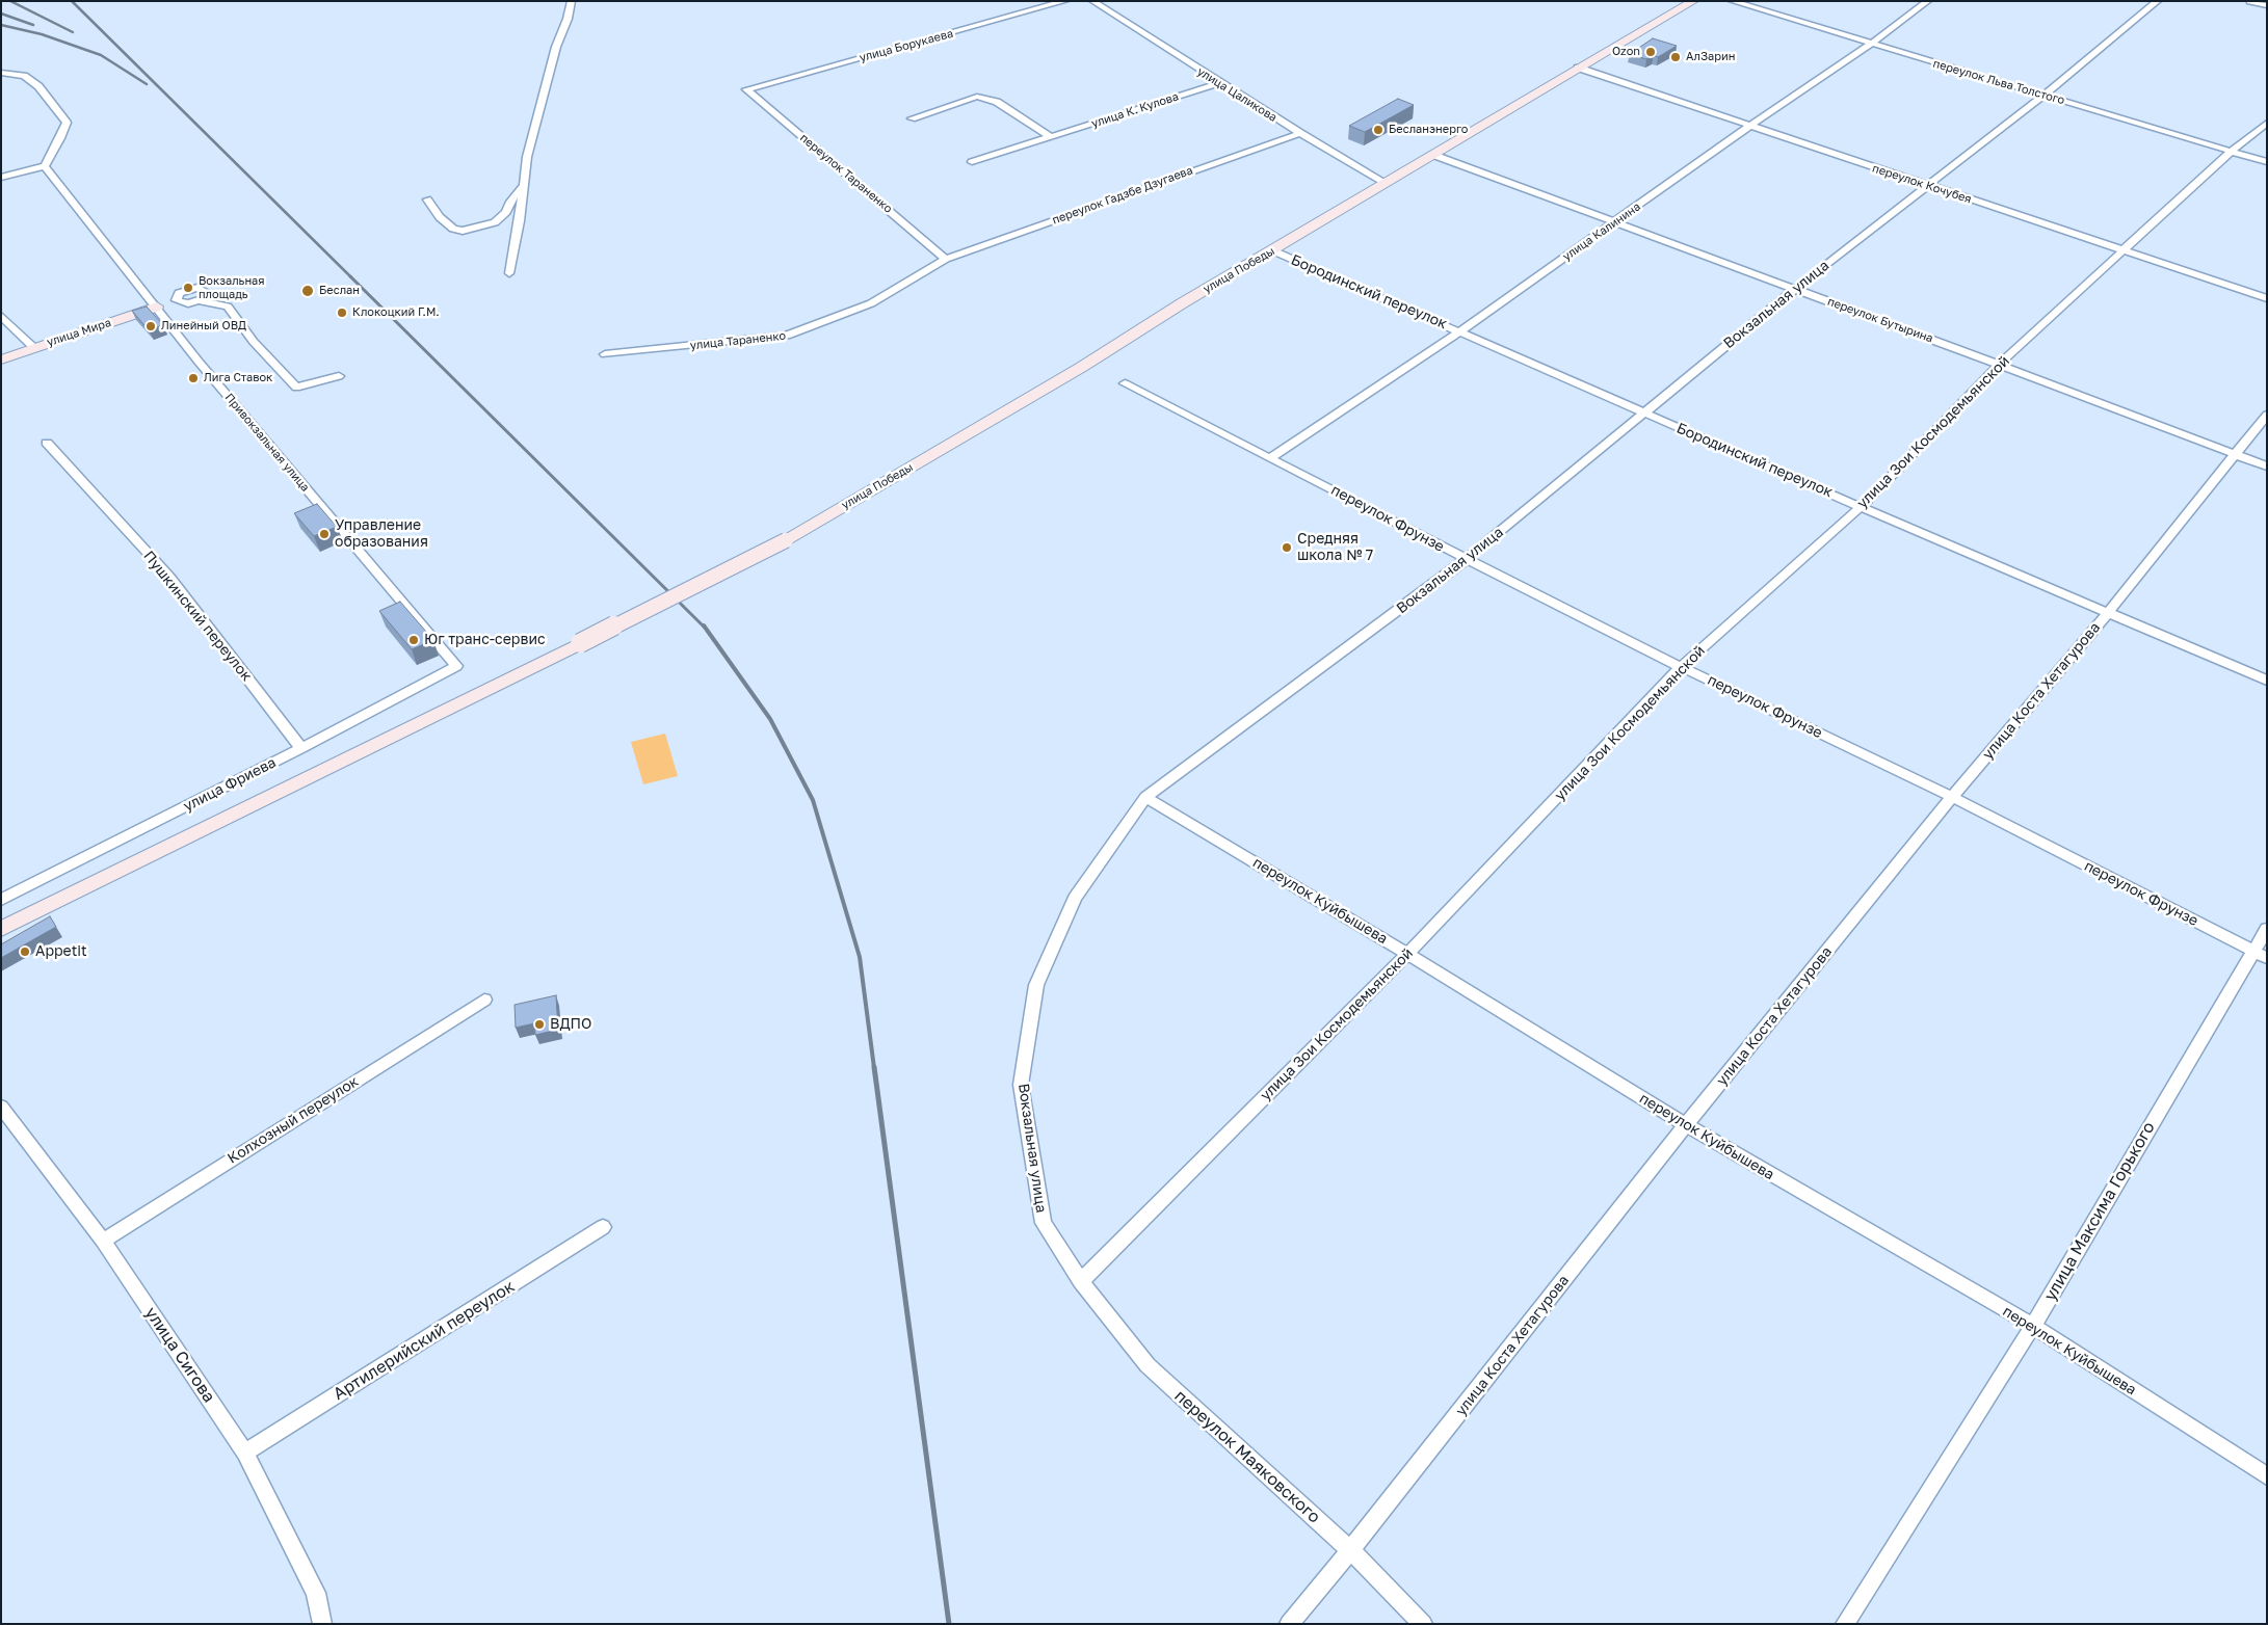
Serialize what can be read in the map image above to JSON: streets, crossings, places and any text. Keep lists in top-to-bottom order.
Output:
{
  "streets": {
    "main road": ["улица Победы", "улица Мира"],
    "street": [
      "улица Борукаева",
      "переулок Льва Толстого",
      "улица Цаликова",
      "улица К. Кулова",
      "переулок Тараненко",
      "переулок Кочубея",
      "переулок Гадзбе Дзугаева",
      "улица Калинина",
      "Бородинский переулок",
      "Вокзальная улица",
      "переулок Бутырина",
      "улица Тараненко",
      "улица Зои Космодемьянской",
      "Привокзальная улица",
      "переулок Фрунзе",
      "Пушкинский переулок",
      "улица Коста Хетагурова",
      "улица Фриева",
      "переулок Куйбышева",
      "Колхозный переулок",
      "улица Максима Горького",
      "Артилерийский переулок",
      "улица Сигова",
      "переулок Маяковского"
    ]
  },
  "crossings": [
    ["улица Борукаева", "переулок Тараненко"],
    ["переулок Льва Толстого", "улица Калинина"],
    ["переулок Льва Толстого", "Вокзальная улица"],
    ["переулок Льва Толстого", "улица Зои Космодемьянской"],
    ["улица Цаликова", "улица К. Кулова"],
    ["улица Цаликова", "переулок Гадзбе Дзугаева"],
    ["улица Цаликова", "улица Победы"],
    ["переулок Тараненко", "переулок Гадзбе Дзугаева"],
    ["переулок Тараненко", "улица Тараненко"],
    ["переулок Кочубея", "улица Калинина"],
    ["переулок Кочубея", "улица Победы"],
    ["переулок Кочубея", "Вокзальная улица"],
    ["переулок Кочубея", "улица Зои Космодемьянской"],
    ["переулок Гадзбе Дзугаева", "улица Тараненко"],
    ["улица Калинина", "Бородинский переулок"],
    ["улица Калинина", "переулок Бутырина"],
    ["улица Калинина", "переулок Фрунзе"],
    ["улица Победы", "Бородинский переулок"],
    ["улица Победы", "переулок Бутырина"],
    ["Бородинский переулок", "Вокзальная улица"],
    ["Бородинский переулок", "улица Зои Космодемьянской"],
    ["Бородинский переулок", "улица Коста Хетагурова"],
    ["Вокзальная улица", "переулок Бутырина"],
    ["Вокзальная улица", "улица Зои Космодемьянской"],
    ["Вокзальная улица", "переулок Фрунзе"],
    ["Вокзальная улица", "переулок Куйбышева"],
    ["Вокзальная улица", "переулок Маяковского"],
    ["переулок Бутырина", "улица Зои Космодемьянской"],
    ["переулок Бутырина", "улица Коста Хетагурова"],
    ["улица Мира", "Привокзальная улица"],
    ["улица Зои Космодемьянской", "переулок Фрунзе"],
    ["улица Зои Космодемьянской", "переулок Куйбышева"],
    ["улица Зои Космодемьянской", "переулок Маяковского"],
    ["Привокзальная улица", "улица Фриева"],
    ["переулок Фрунзе", "улица Коста Хетагурова"],
    ["переулок Фрунзе", "улица Максима Горького"],
    ["Пушкинский переулок", "улица Фриева"],
    ["улица Коста Хетагурова", "переулок Куйбышева"],
    ["улица Коста Хетагурова", "переулок Маяковского"],
    ["переулок Куйбышева", "улица Максима Горького"],
    ["Колхозный переулок", "улица Сигова"],
    ["Артилерийский переулок", "улица Сигова"]
  ],
  "places": [
    "Ozon",
    "АлЗарин",
    "Бесланэнерго",
    "Вокзальная площадь",
    "Беслан",
    "Клокоцкий Г.М.",
    "Линейный ОВД",
    "Лига Ставок",
    "Управление образования",
    "Средняя школа № 7",
    "Юг транс-сервис",
    "Appetit",
    "ВДПО"
  ]
}
